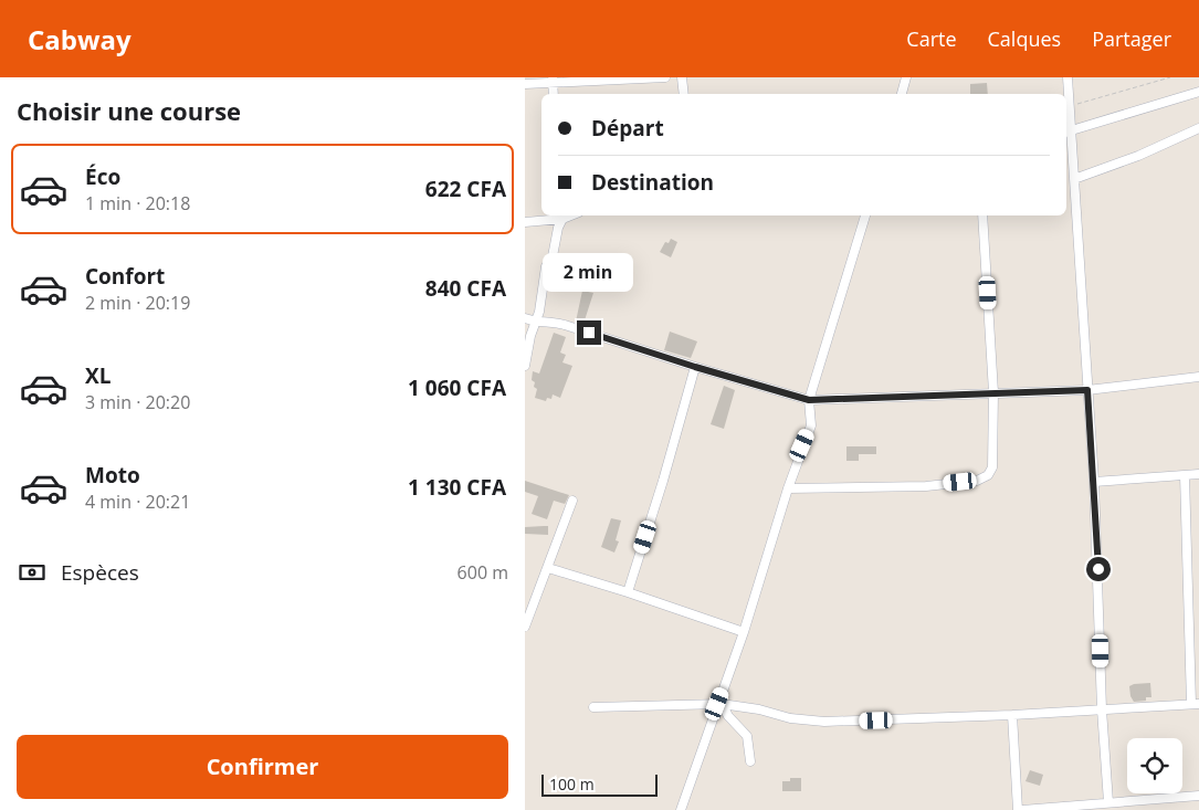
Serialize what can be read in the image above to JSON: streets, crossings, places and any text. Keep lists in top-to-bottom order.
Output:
{
  "scale_bar": "100 m",
  "page": {
    "header": "Cabway",
    "nav": ["Carte", "Calques", "Partager"],
    "heading": "Choisir une course",
    "banner": ["Départ", "Destination"],
    "list": [
      {
        "name": "Éco",
        "note": "1 min · 20:18",
        "value": "622 CFA"
      },
      {
        "name": "Confort",
        "note": "2 min · 20:19",
        "value": "840 CFA"
      },
      {
        "name": "XL",
        "note": "3 min · 20:20",
        "value": "1 060 CFA"
      },
      {
        "name": "Moto",
        "note": "4 min · 20:21",
        "value": "1 130 CFA"
      }
    ],
    "bubble": "2 min",
    "pay": ["Espèces", "600 m"],
    "buttons": "Confirmer",
    "scale": "100 m"
  }
}
